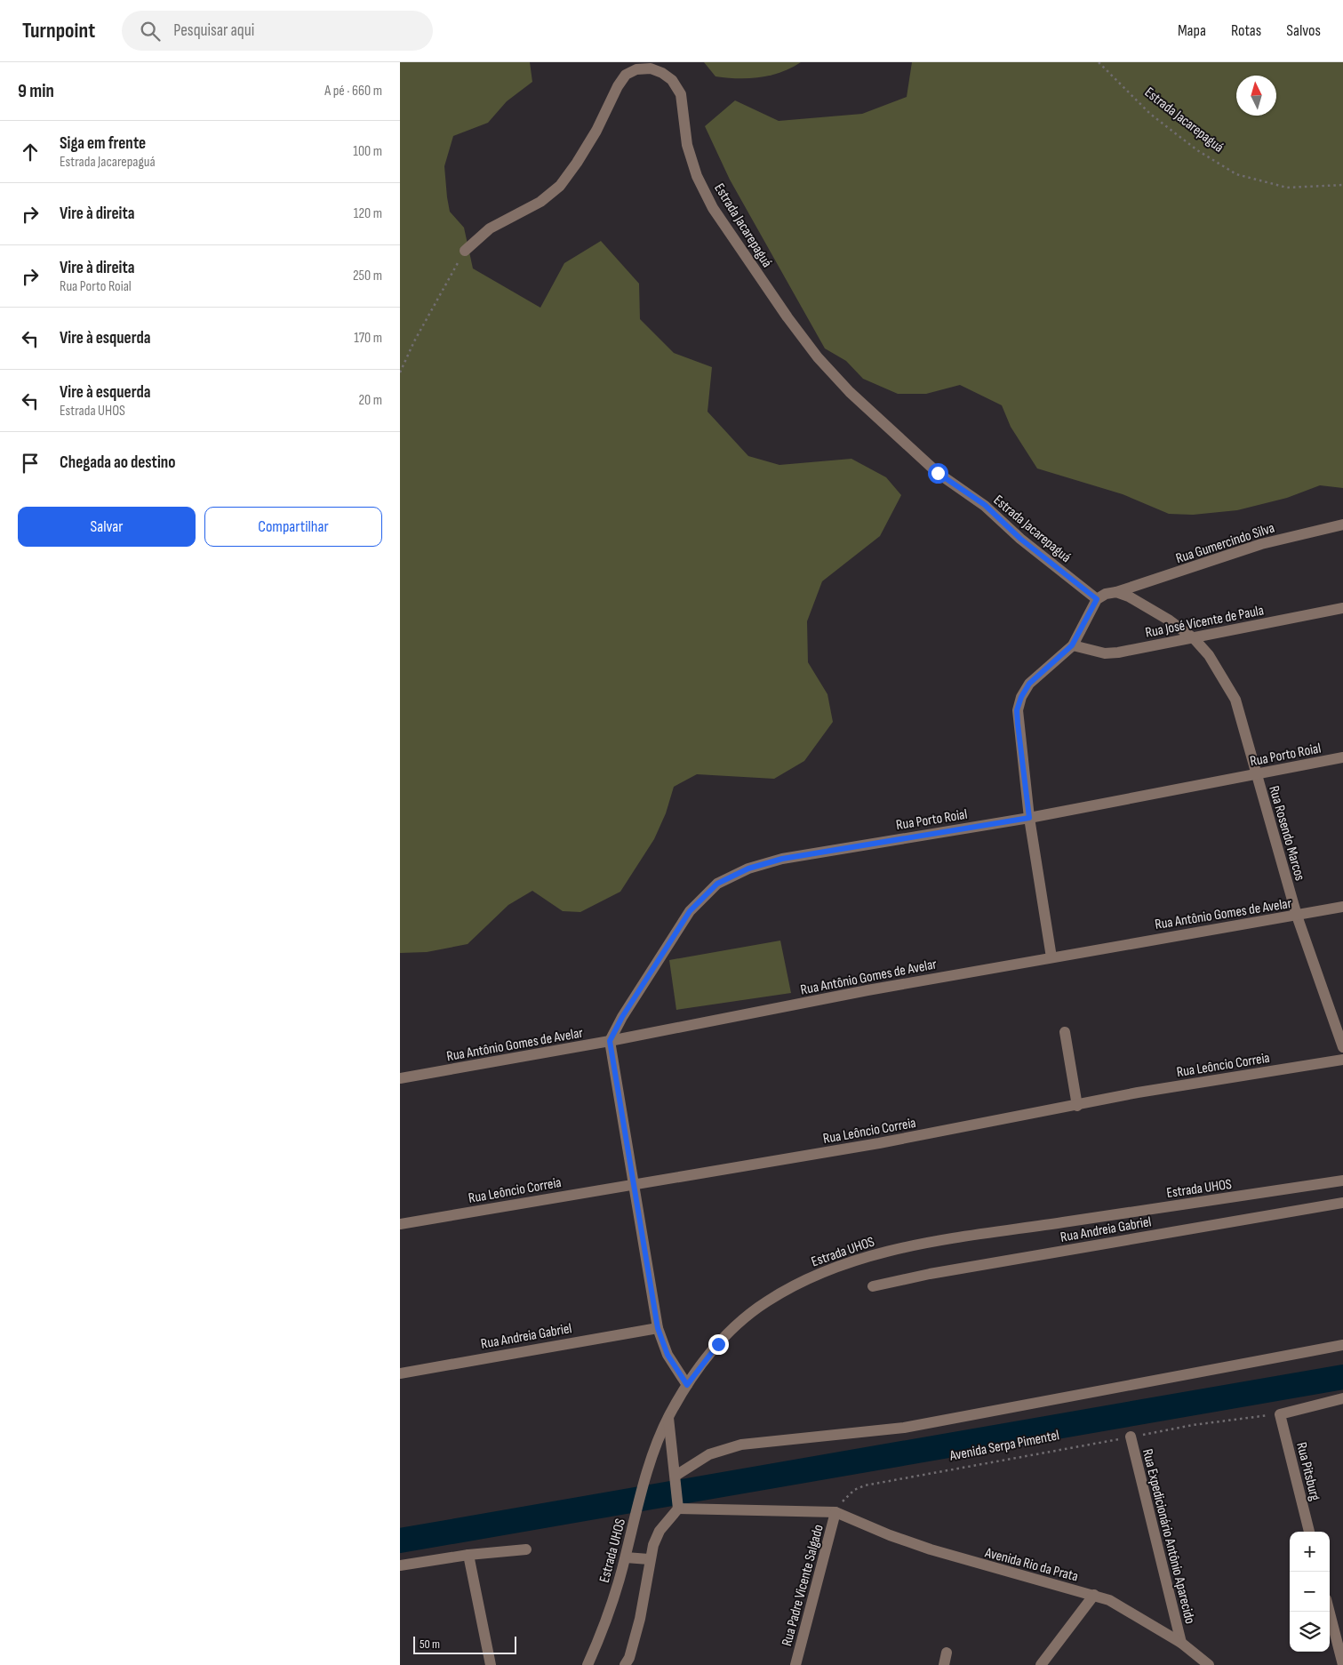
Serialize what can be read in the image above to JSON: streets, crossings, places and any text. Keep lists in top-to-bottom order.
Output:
{
  "streets": {
    "street": [
      "Estrada Jacarepaguá",
      "Rua Gumercindo Silva",
      "Rua José Vicente de Paula",
      "Rua Porto Roial",
      "Rua Rosendo Marcos",
      "Rua Antônio Gomes de Avelar",
      "Rua Leôncio Correia",
      "Estrada UHOS",
      "Rua Andreia Gabriel",
      "Rua Pitsburg",
      "Rua Expedicionário Antônio Aparecido",
      "Avenida Rio da Prata",
      "Rua Padre Vicente Salgado"
    ],
    "path": ["Avenida Serpa Pimentel"]
  },
  "crossings": [
    ["Rua Gumercindo Silva", "Rua Rosendo Marcos"],
    ["Rua José Vicente de Paula", "Rua Rosendo Marcos"],
    ["Rua Porto Roial", "Rua Rosendo Marcos"],
    ["Rua Porto Roial", "Rua Antônio Gomes de Avelar"],
    ["Rua Rosendo Marcos", "Rua Antônio Gomes de Avelar"],
    ["Avenida Serpa Pimentel", "Rua Pitsburg"],
    ["Avenida Serpa Pimentel", "Rua Expedicionário Antônio Aparecido"],
    ["Avenida Serpa Pimentel", "Avenida Rio da Prata"],
    ["Avenida Serpa Pimentel", "Rua Padre Vicente Salgado"],
    ["Rua Expedicionário Antônio Aparecido", "Avenida Rio da Prata"],
    ["Avenida Rio da Prata", "Rua Padre Vicente Salgado"]
  ],
  "scale_bar": "50 m",
  "north": "top",
  "page": {
    "header": "Turnpoint",
    "search": "Pesquisar aqui",
    "nav": ["Mapa", "Rotas", "Salvos"],
    "heading": ["9 min", "A pé · 660 m"],
    "list": [
      ["Siga em frente", "Estrada Jacarepaguá", "100 m"],
      ["Vire à direita", "120 m"],
      ["Vire à direita", "Rua Porto Roial", "250 m"],
      ["Vire à esquerda", "170 m"],
      ["Vire à esquerda", "Estrada UHOS", "20 m"],
      "Chegada ao destino"
    ],
    "buttons": ["Salvar", "Compartilhar"],
    "map_buttons": ["+", "−"],
    "scale": "50 m"
  }
}
